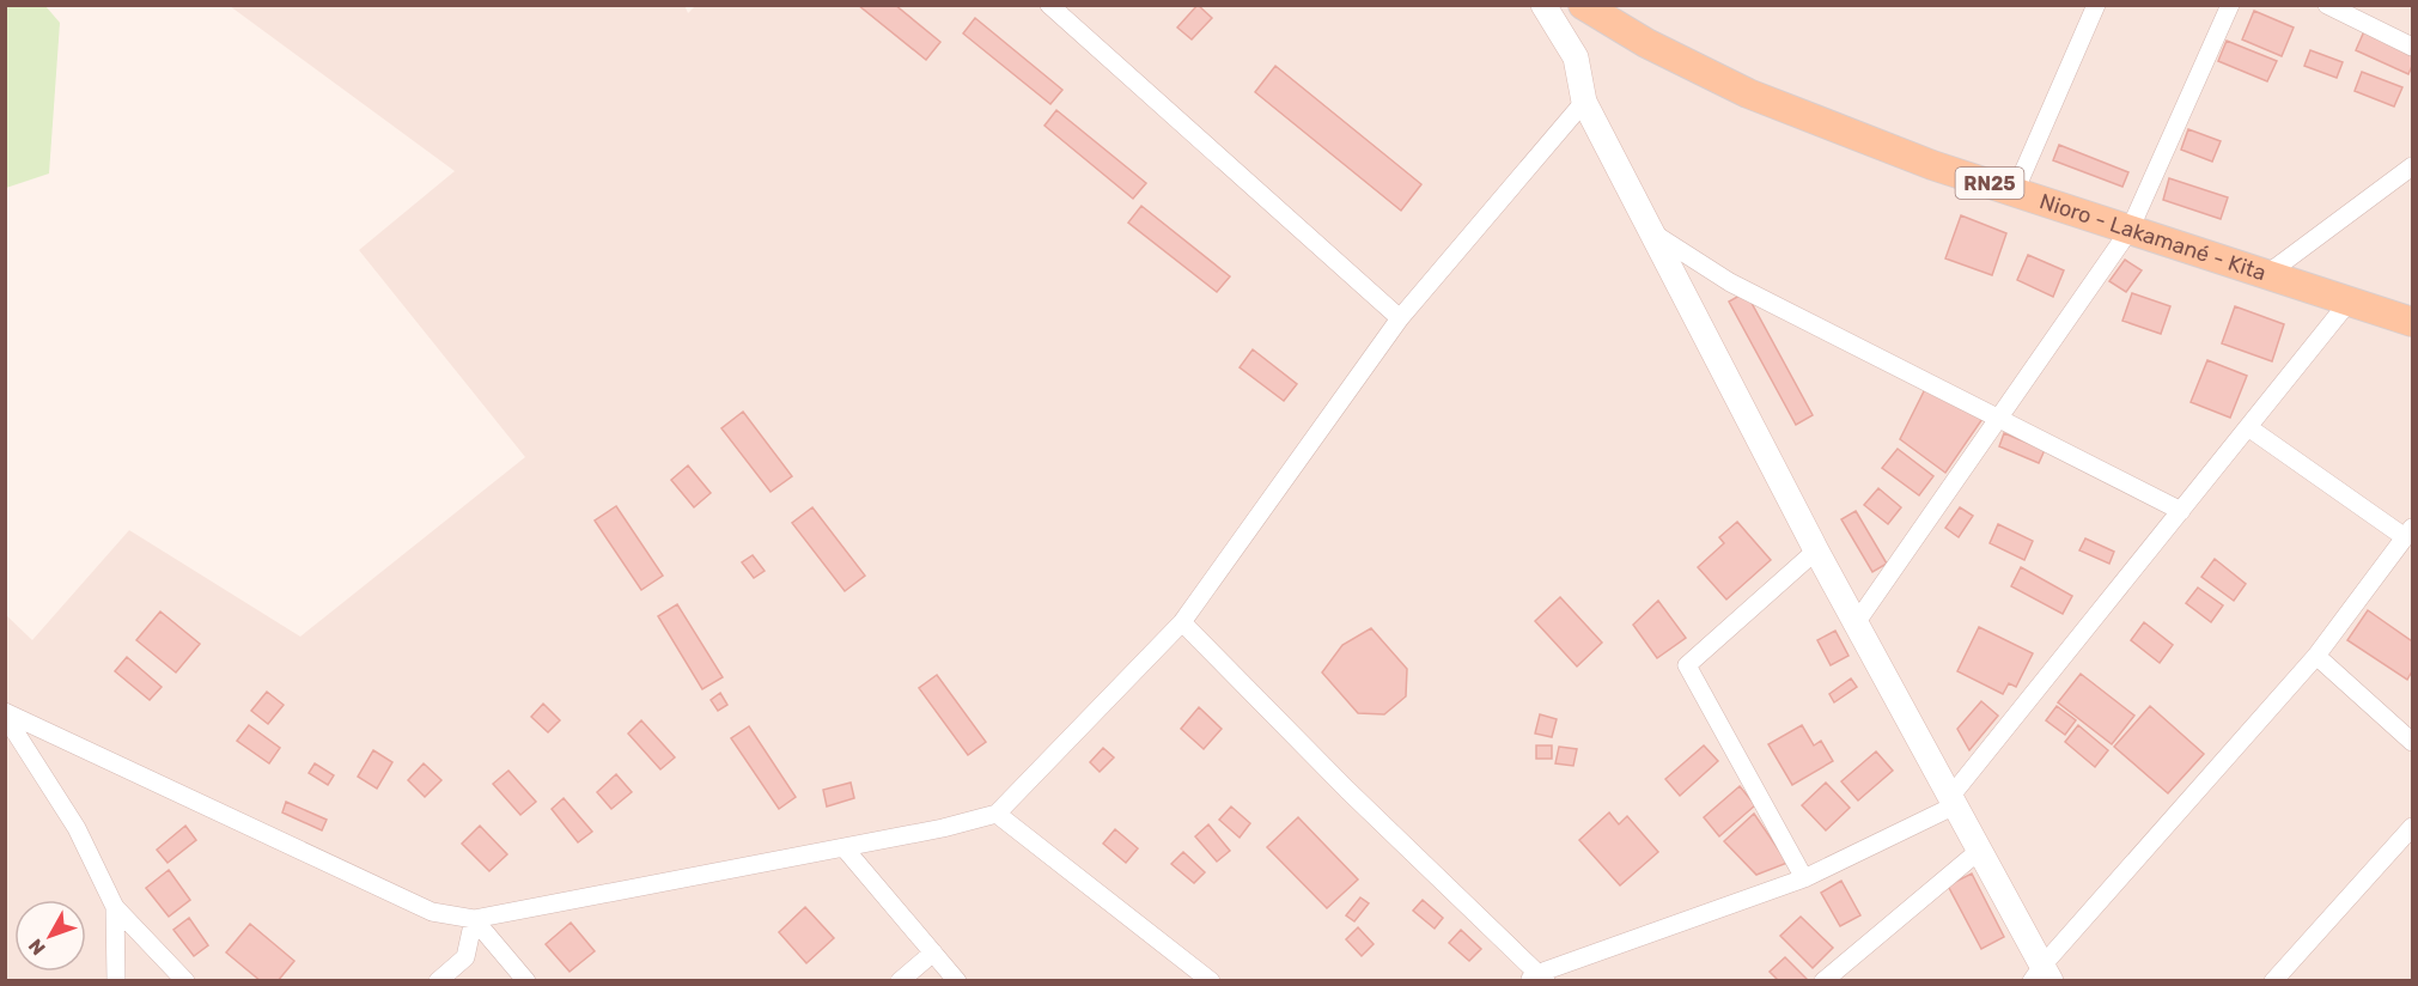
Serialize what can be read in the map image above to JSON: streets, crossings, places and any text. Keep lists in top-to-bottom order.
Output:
{
  "streets": {
    "main road": ["RN25", "Nioro - Lakamané - Kita"]
  },
  "north": "bottom left"
}
